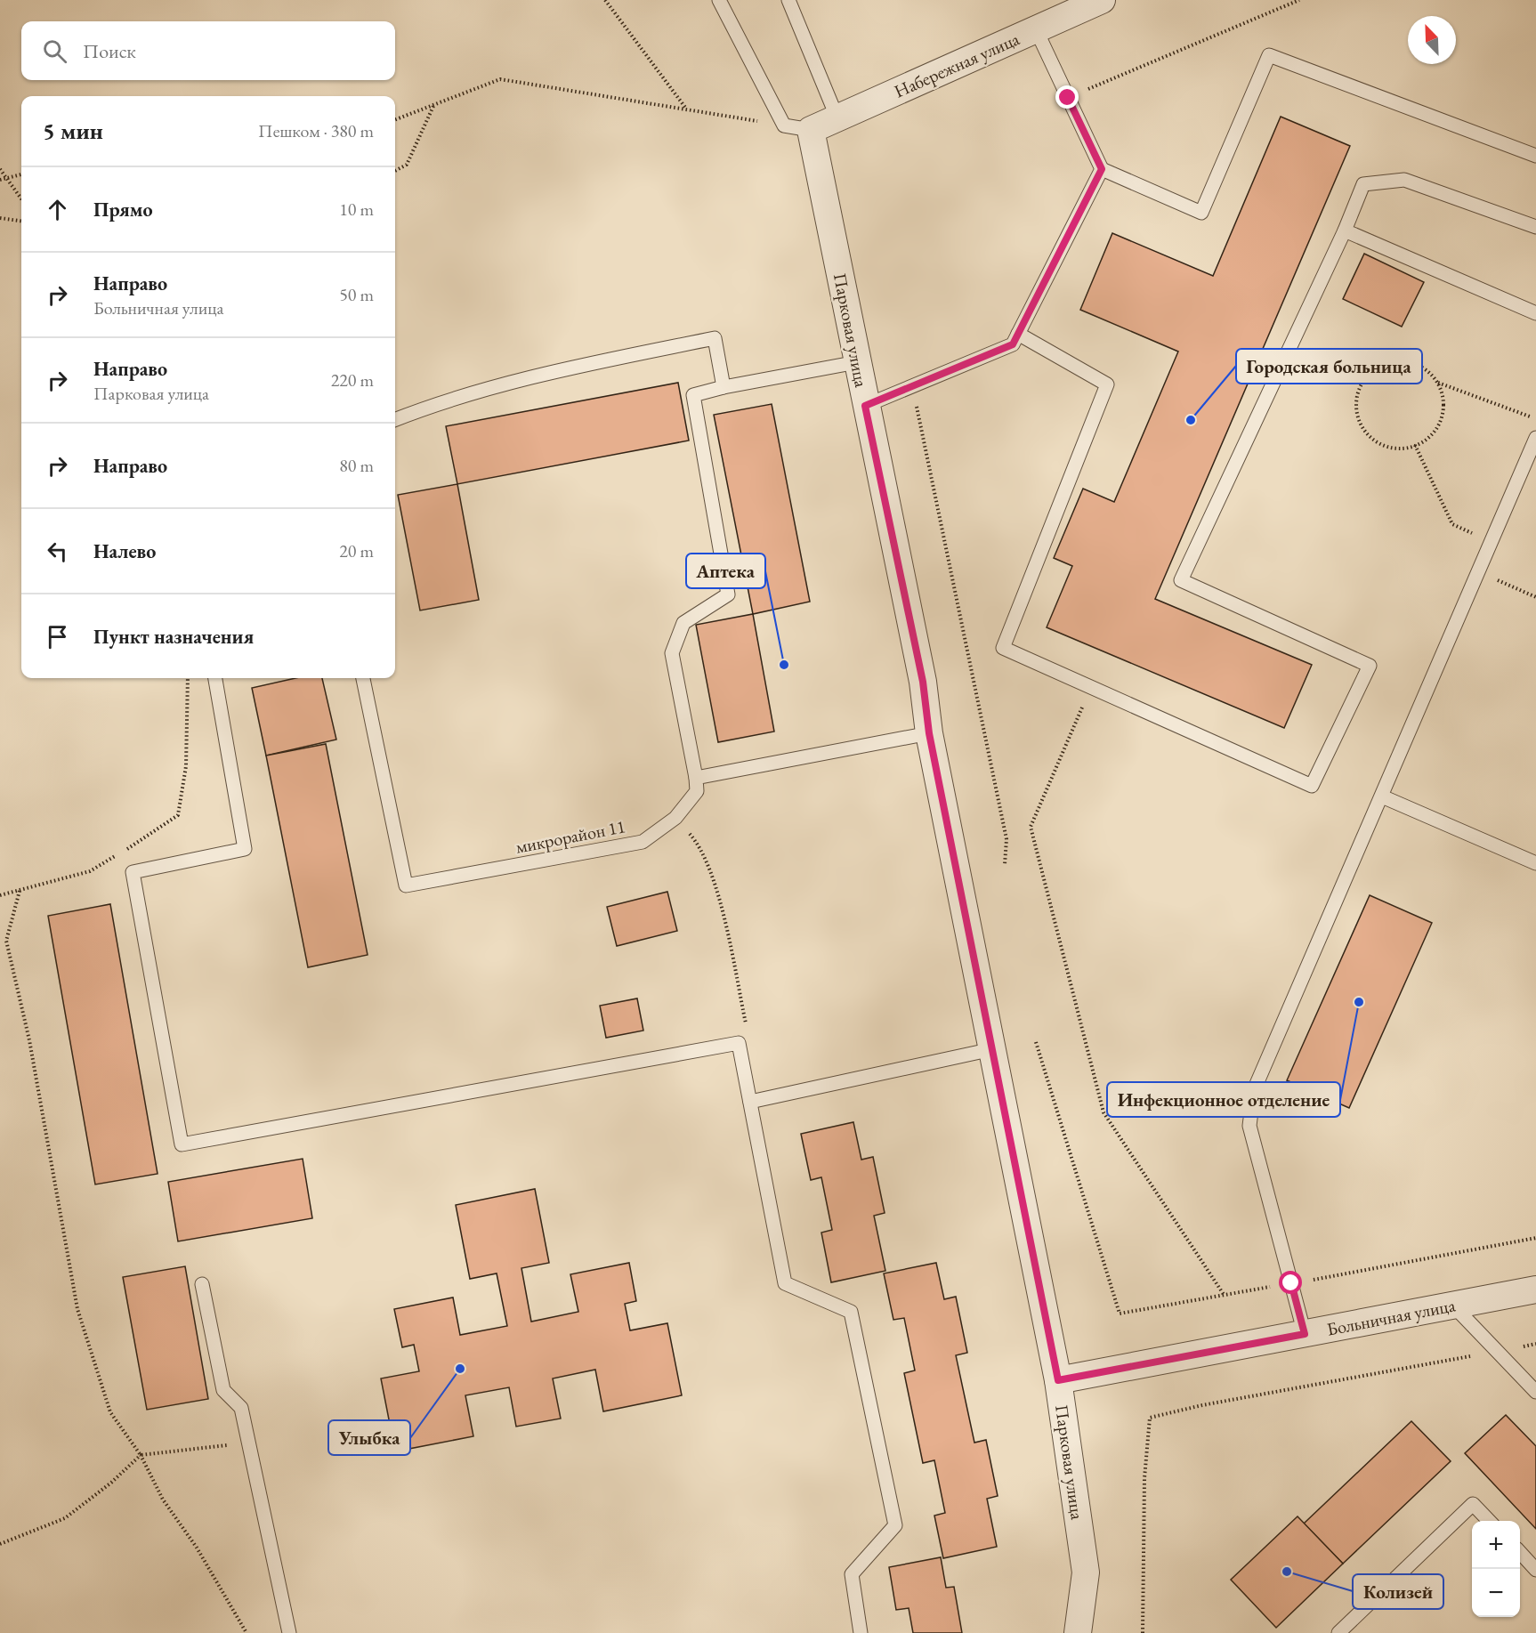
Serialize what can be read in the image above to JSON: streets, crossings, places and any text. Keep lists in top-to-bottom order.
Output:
{
  "streets": {
    "street": ["Набережная улица", "Парковая улица", "Больничная улица"],
    "lane": ["микрорайон 11"]
  },
  "crossings": [
    ["Набережная улица", "Парковая улица"],
    ["Парковая улица", "Больничная улица"]
  ],
  "places": [
    "Городская больница",
    "Аптека",
    "Инфекционное отделение",
    "Улыбка",
    "Колизей"
  ],
  "north": "top left",
  "page": {
    "search": "Поиск",
    "heading": ["5 мин", "Пешком · 380 m"],
    "list": [
      ["Прямо", "10 m"],
      ["Направо", "Больничная улица", "50 m"],
      ["Направо", "Парковая улица", "220 m"],
      ["Направо", "80 m"],
      ["Налево", "20 m"],
      "Пункт назначения"
    ],
    "map_buttons": ["+", "−"]
  }
}
